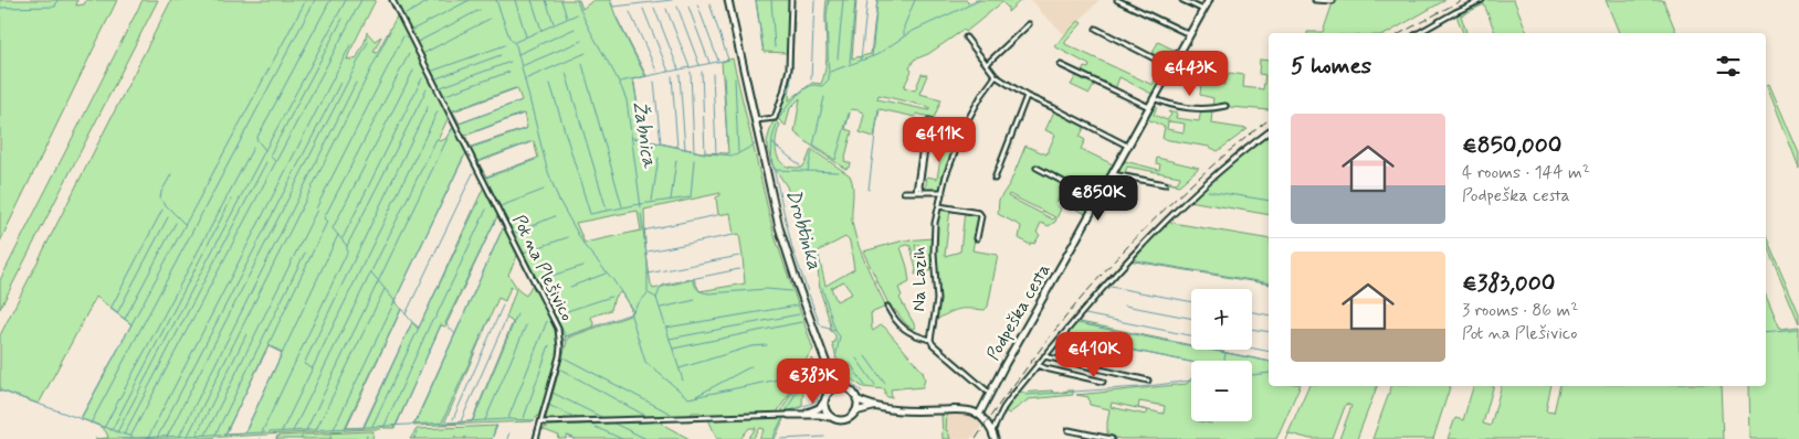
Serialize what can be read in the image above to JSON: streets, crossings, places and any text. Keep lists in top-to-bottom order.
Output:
{
  "streets": {
    "main road": ["Podpeška cesta"],
    "street": ["Pot na Plešivico", "Na Lazih"]
  },
  "crossings": [
    ["Na Lazih", "Podpeška cesta"]
  ],
  "water": ["Žabnica", "Drobtinka"],
  "page": {
    "heading": "5 homes",
    "price": [
      "€443K",
      "€411K",
      "€850K",
      "€410K",
      "€383K"
    ],
    "list": [
      {
        "name": "€850,000",
        "note": "4 rooms · 144 m² · Podpeška cesta"
      },
      {
        "name": "€383,000",
        "note": "3 rooms · 86 m² · Pot na Plešivico"
      }
    ],
    "map_buttons": ["+", "−"]
  }
}
